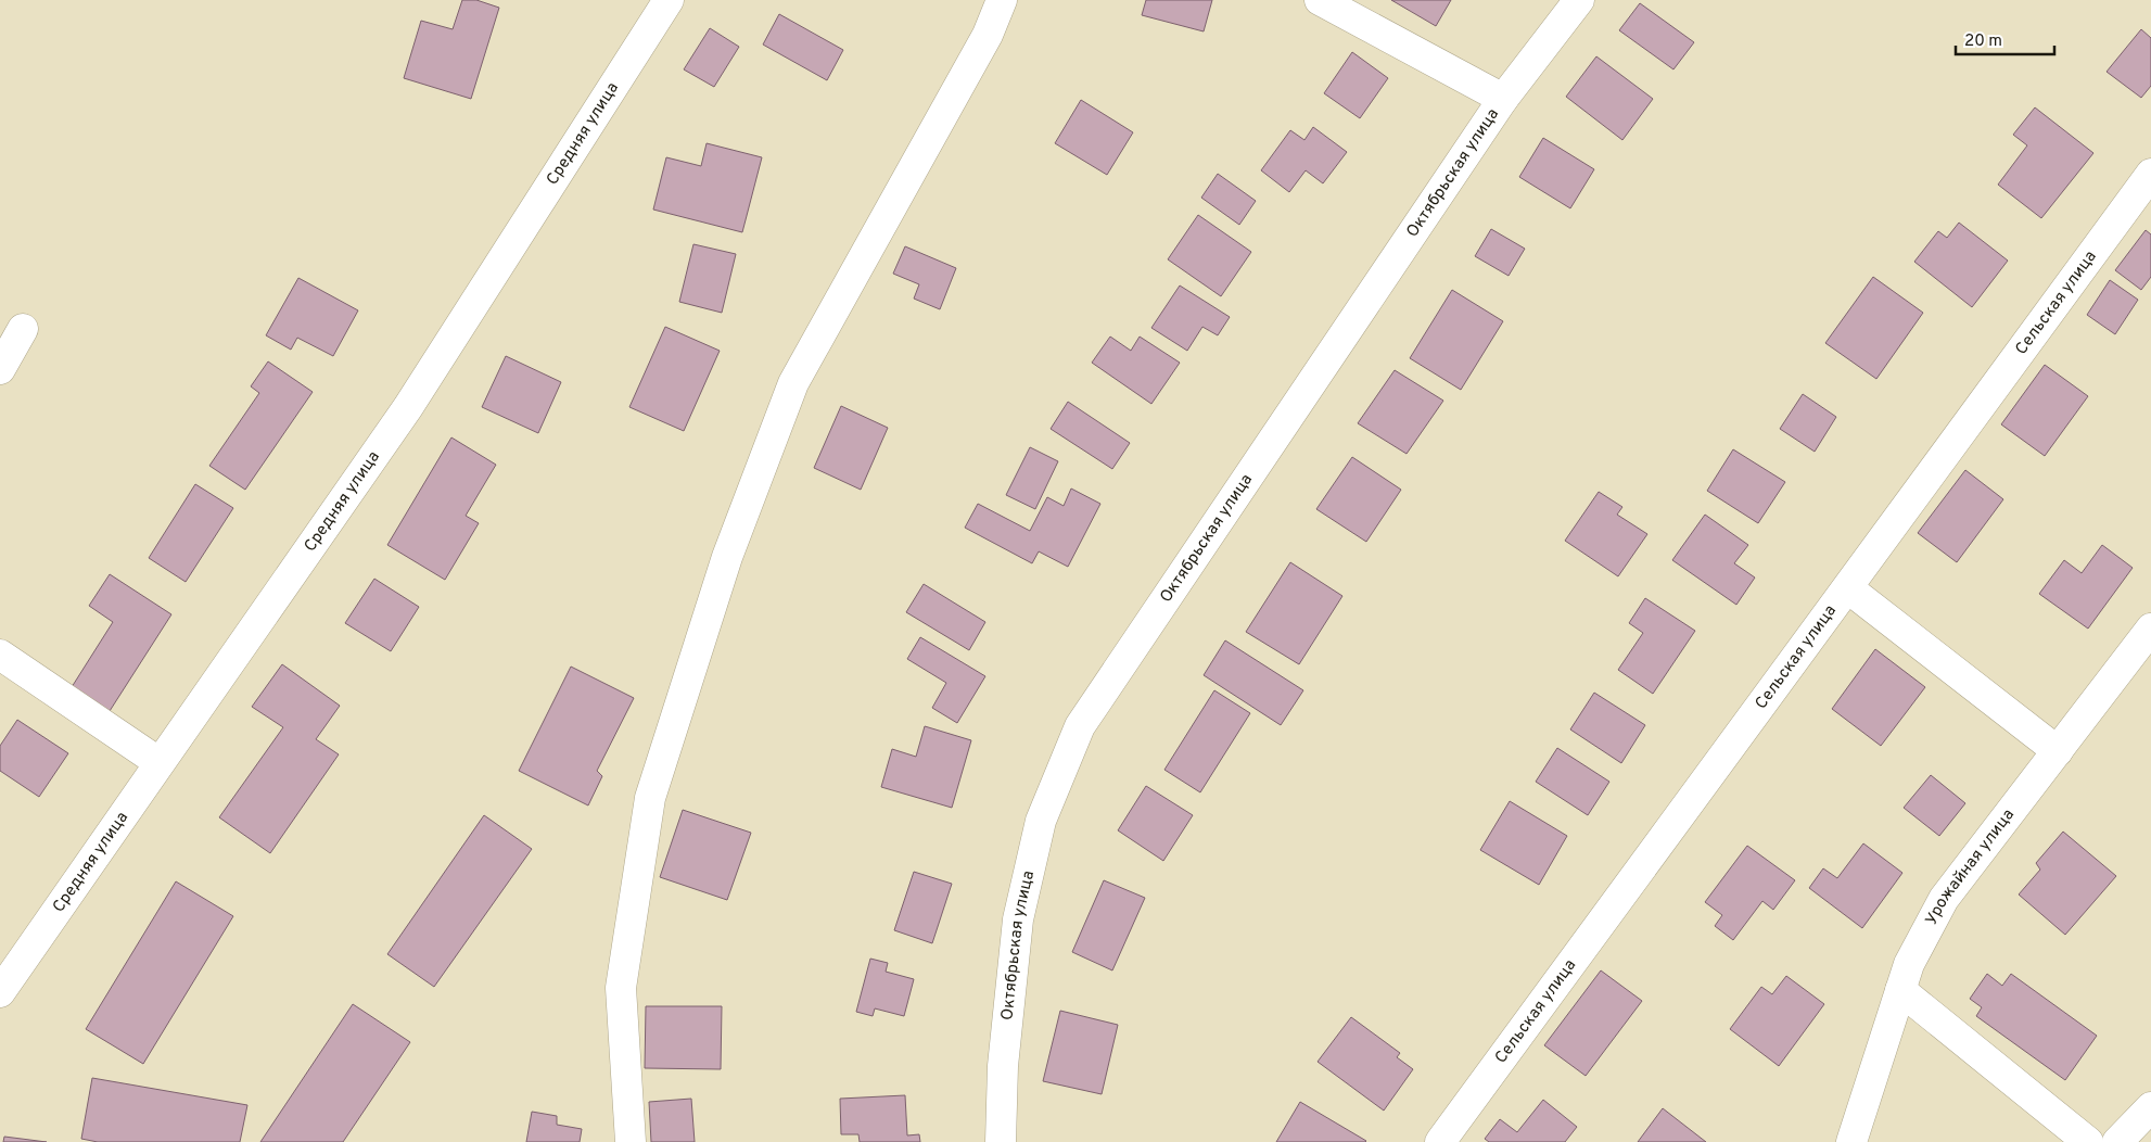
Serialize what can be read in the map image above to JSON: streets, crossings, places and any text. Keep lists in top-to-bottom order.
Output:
{
  "streets": {
    "street": [
      "Средняя улица",
      "Октябрьская улица",
      "Сельская улица",
      "Урожайная улица"
    ]
  },
  "scale_bar": "20 m"
}
